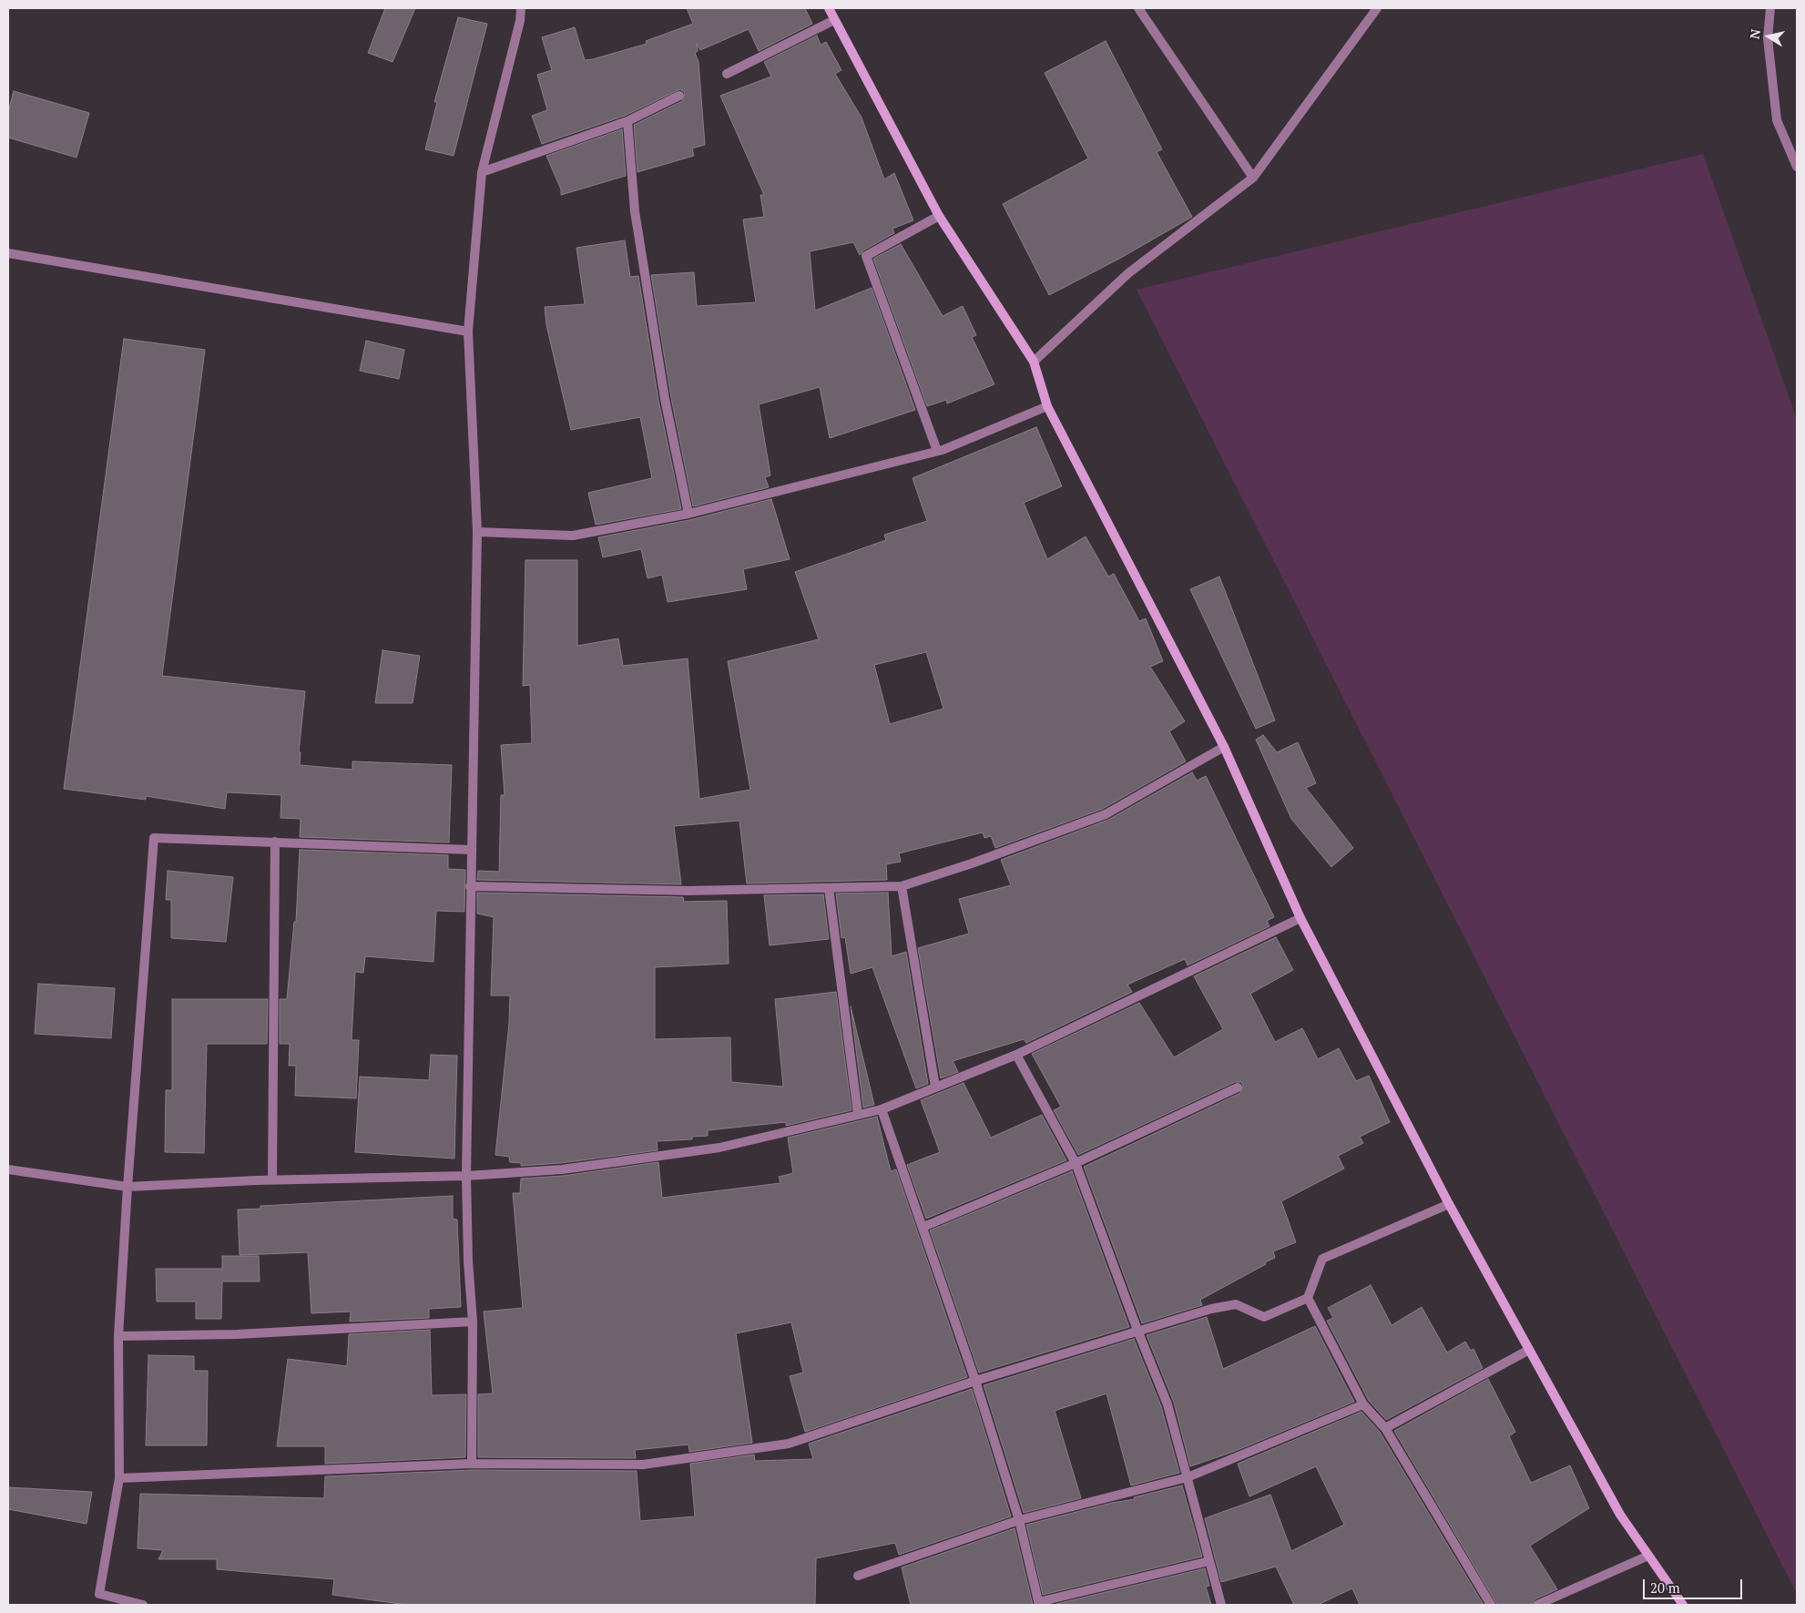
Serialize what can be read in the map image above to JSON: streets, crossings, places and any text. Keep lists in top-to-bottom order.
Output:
{
  "scale_bar": "20 m",
  "north": "left"
}
